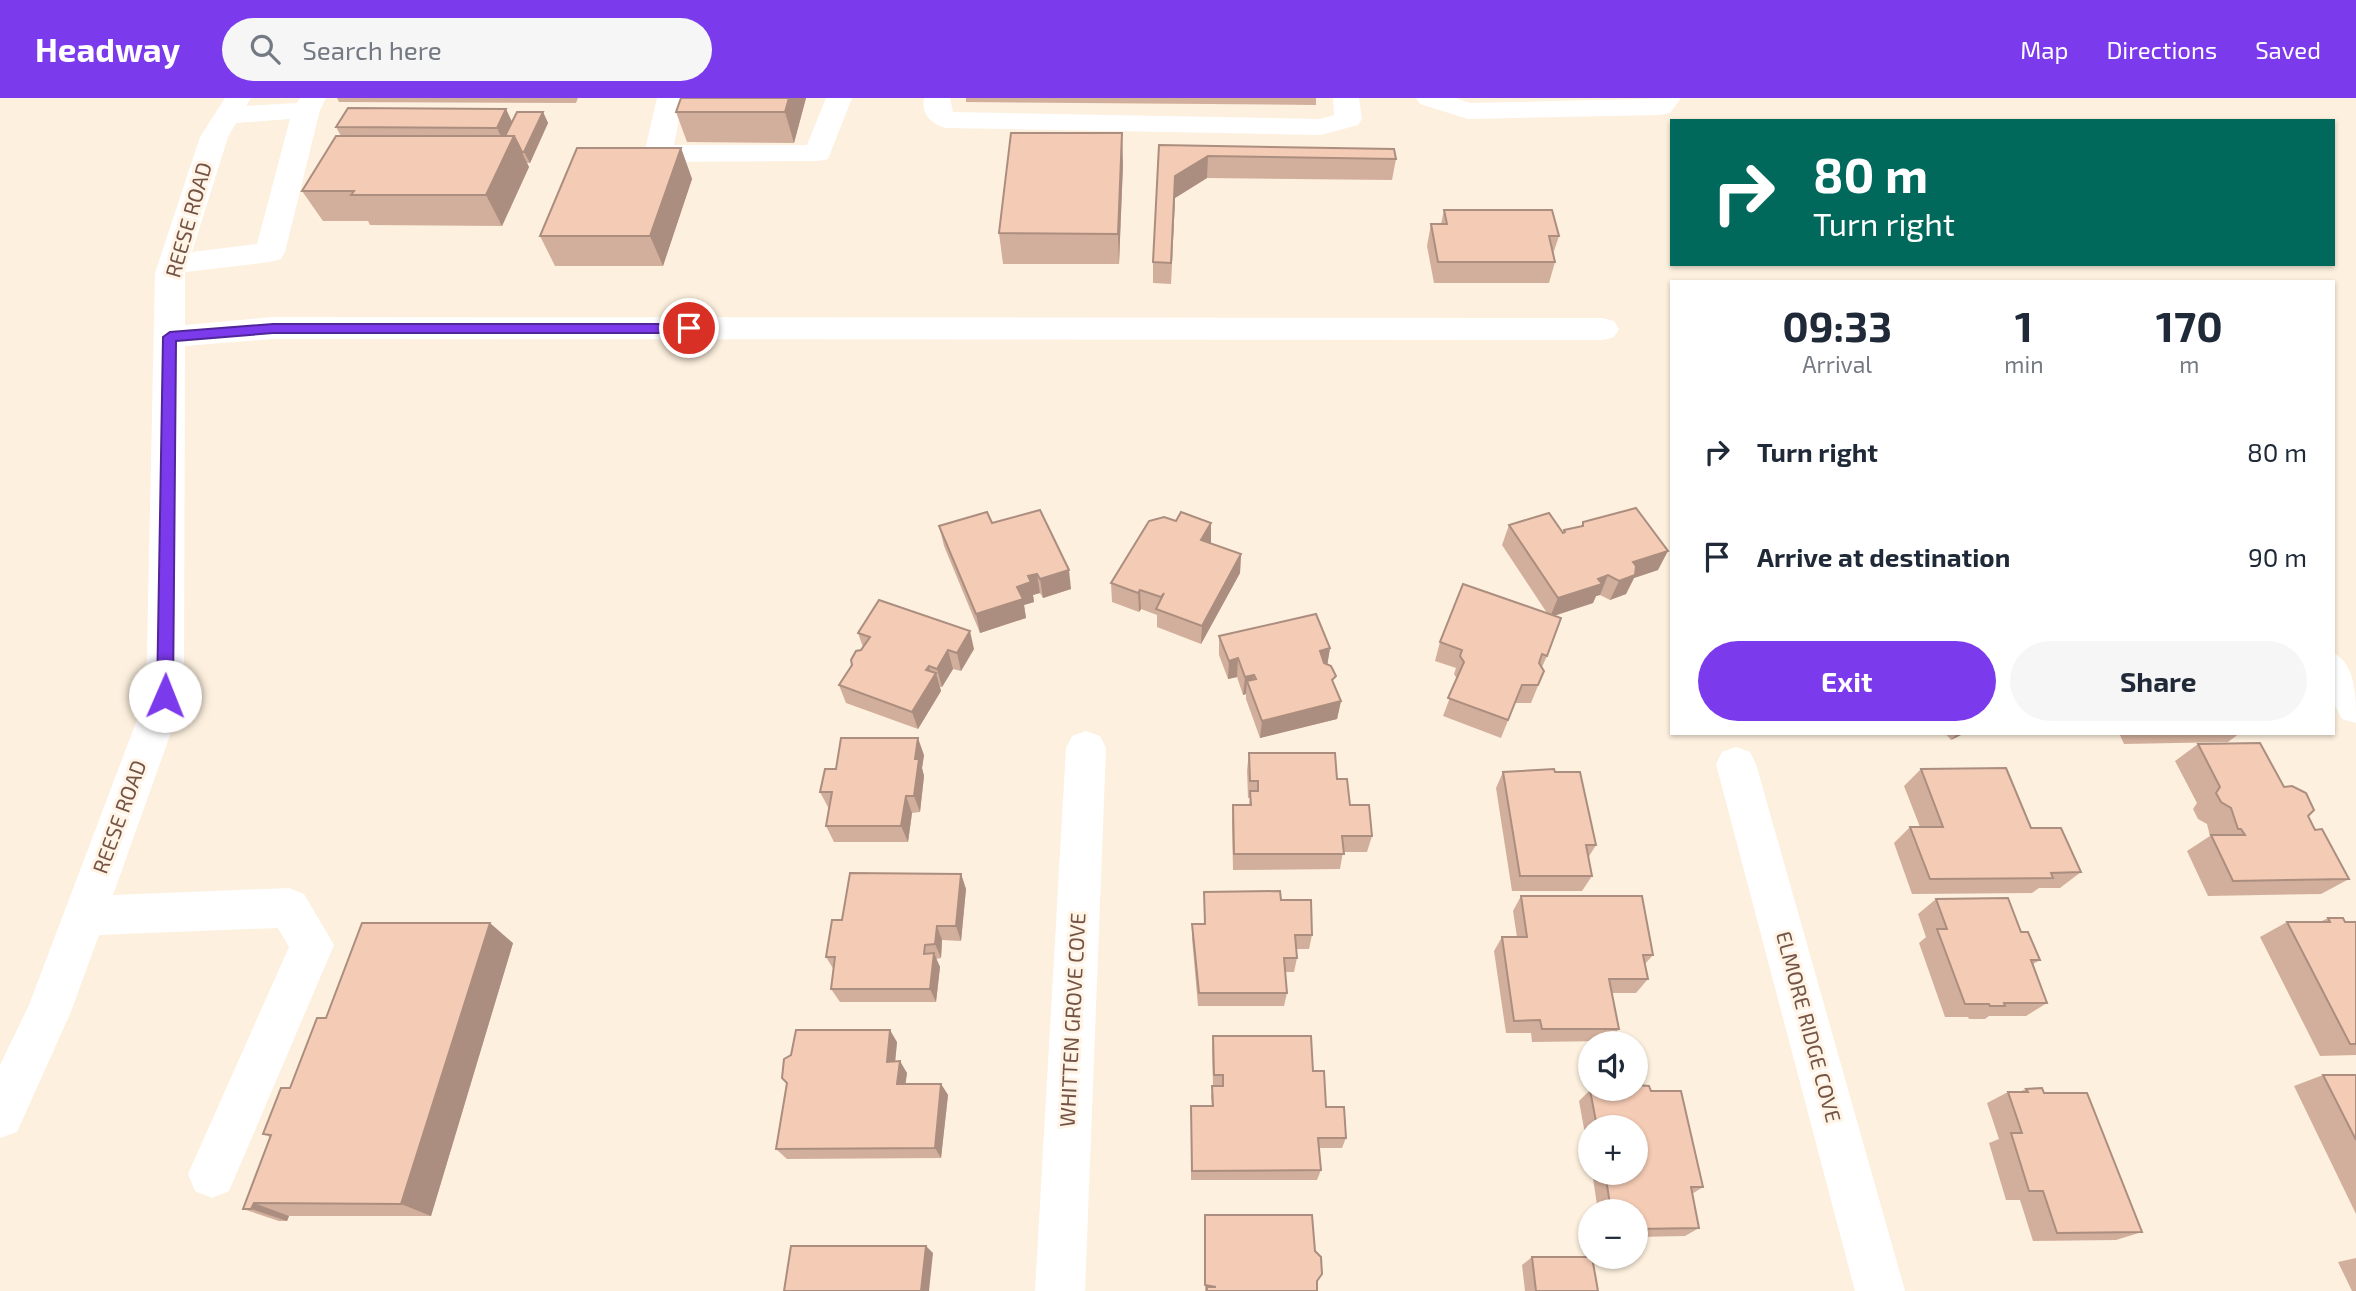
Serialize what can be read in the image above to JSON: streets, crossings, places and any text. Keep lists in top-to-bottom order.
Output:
{
  "streets": {
    "street": ["REESE ROAD", "WHITTEN GROVE COVE", "ELMORE RIDGE COVE"]
  },
  "page": {
    "header": "Headway",
    "search": "Search here",
    "nav": ["Map", "Directions", "Saved"],
    "turn": ["80 m", "Turn right"],
    "eta": [
      "09:33",
      "Arrival",
      "1",
      "min",
      "170",
      "m"
    ],
    "list": [
      {
        "name": "Turn right",
        "value": "80 m"
      },
      {
        "name": "Arrive at destination",
        "value": "90 m"
      }
    ],
    "buttons": ["Exit", "Share"],
    "map_buttons": ["+", "−"]
  }
}
